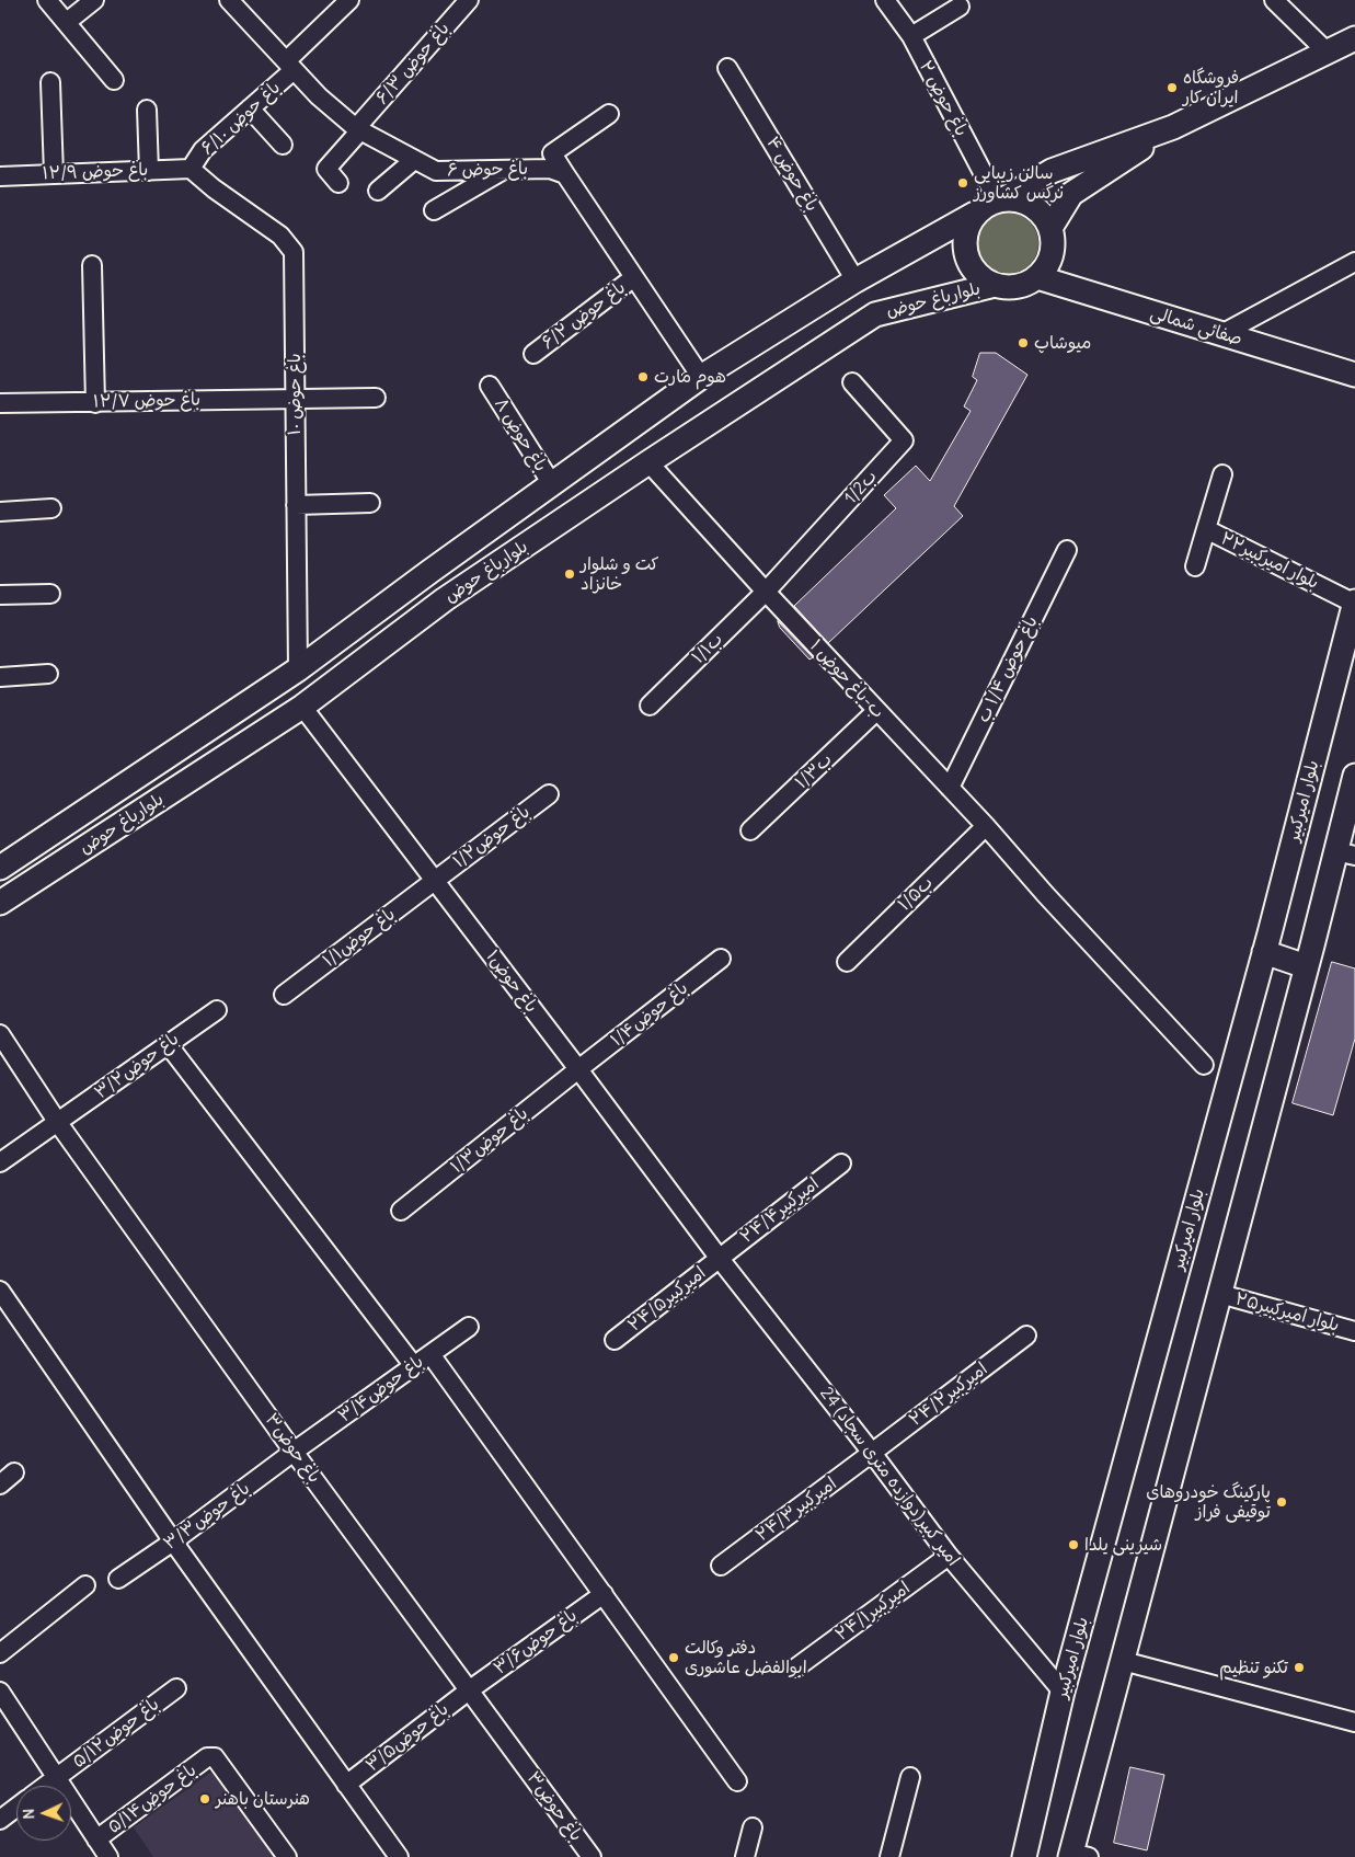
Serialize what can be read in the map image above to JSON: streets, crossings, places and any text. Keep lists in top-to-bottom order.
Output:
{
  "streets": {
    "main road": ["بلوارباغ حوض", "صفائی شمالی", "بلوار امیرکبیر"],
    "street": [
      "۶/۳ باغ حوض",
      "۲ باغ حوض",
      "۶/۱۰ باغ حوض",
      "۶ باغ حوض",
      "۱۲/۹ باغ حوض",
      "۴ باغ حوض",
      "۶/۲ باغ حوض",
      "۱۰ باغ حوض",
      "۱۲/۷ باغ حوض",
      "۸ باغ حوض",
      "1/2ب",
      "بلوار امیرکبیر۲۲",
      "ب۱/۱",
      "باغ حوض ۱/۴ ب",
      "۱ ب-باغ حوض",
      "ب۱/۳",
      "باغ حوض۱/۲",
      "ب۱/۵",
      "باغ حوض۱/۱",
      "باغ حوض۱",
      "باغ حوض۱/۴",
      "باغ حوض۳/۲",
      "باغ حوض۱/۳",
      "امیرکبیر۲۴/۴",
      "امیرکبیر۲۴/۵",
      "بلوار امیرکبیر۲۵",
      "باغ حوض۳/۴",
      "امیرکبیر۲۴/۲",
      "باغ حوض۳",
      "24 امیر کبیر(دوازده متری سجاد)",
      "امیرکبیر۲۴/۳",
      "باغ حوض۳/۳",
      "امیرکبیر۲۴/۱",
      "باغ حوض۳/۶",
      "باغ حوض۵/۱۲",
      "باغ حوض۳/۵",
      "باغ حوض۵/۱۴"
    ]
  },
  "crossings": [
    ["۶/۳ باغ حوض", "۶ باغ حوض"],
    ["۲ باغ حوض", "بلوارباغ حوض"],
    ["۲ باغ حوض", "صفائی شمالی"],
    ["۶/۱۰ باغ حوض", "۶ باغ حوض"],
    ["۶/۱۰ باغ حوض", "۱۲/۹ باغ حوض"],
    ["۶/۱۰ باغ حوض", "۱۰ باغ حوض"],
    ["۱۲/۹ باغ حوض", "۱۰ باغ حوض"],
    ["۴ باغ حوض", "بلوارباغ حوض"],
    ["بلوارباغ حوض", "صفائی شمالی"],
    ["بلوارباغ حوض", "۱۰ باغ حوض"],
    ["بلوارباغ حوض", "۸ باغ حوض"],
    ["بلوارباغ حوض", "۱ ب-باغ حوض"],
    ["بلوارباغ حوض", "باغ حوض۱"],
    ["۱۰ باغ حوض", "۱۲/۷ باغ حوض"],
    ["1/2ب", "ب۱/۱"],
    ["1/2ب", "۱ ب-باغ حوض"],
    ["بلوار امیرکبیر۲۲", "بلوار امیرکبیر"],
    ["ب۱/۱", "۱ ب-باغ حوض"],
    ["باغ حوض ۱/۴ ب", "۱ ب-باغ حوض"],
    ["۱ ب-باغ حوض", "ب۱/۳"],
    ["۱ ب-باغ حوض", "ب۱/۵"],
    ["بلوار امیرکبیر", "24 امیر کبیر(دوازده متری سجاد)"],
    ["باغ حوض۱/۲", "باغ حوض۱/۱"],
    ["باغ حوض۱/۲", "باغ حوض۱"],
    ["باغ حوض۱/۱", "باغ حوض۱"],
    ["باغ حوض۱", "باغ حوض۱/۴"],
    ["باغ حوض۱", "باغ حوض۱/۳"],
    ["باغ حوض۱", "امیرکبیر۲۴/۴"],
    ["باغ حوض۱", "امیرکبیر۲۴/۵"],
    ["باغ حوض۱", "24 امیر کبیر(دوازده متری سجاد)"],
    ["باغ حوض۱/۴", "باغ حوض۱/۳"],
    ["باغ حوض۳/۲", "باغ حوض۳"],
    ["امیرکبیر۲۴/۴", "امیرکبیر۲۴/۵"],
    ["امیرکبیر۲۴/۴", "24 امیر کبیر(دوازده متری سجاد)"],
    ["امیرکبیر۲۴/۵", "24 امیر کبیر(دوازده متری سجاد)"],
    ["باغ حوض۳/۴", "باغ حوض۳"],
    ["باغ حوض۳/۴", "باغ حوض۳/۳"],
    ["امیرکبیر۲۴/۲", "24 امیر کبیر(دوازده متری سجاد)"],
    ["امیرکبیر۲۴/۲", "امیرکبیر۲۴/۳"],
    ["باغ حوض۳", "باغ حوض۳/۳"],
    ["باغ حوض۳", "باغ حوض۳/۶"],
    ["باغ حوض۳", "باغ حوض۳/۵"],
    ["24 امیر کبیر(دوازده متری سجاد)", "امیرکبیر۲۴/۳"],
    ["24 امیر کبیر(دوازده متری سجاد)", "امیرکبیر۲۴/۱"],
    ["باغ حوض۳/۶", "باغ حوض۳/۵"]
  ],
  "places": [
    "فروشگاه ایران کار",
    "سالن زیبایی نرگس کشاورز",
    "میوشاپ",
    "هوم مارت",
    "کت و شلوار خانزاد",
    "پارکینگ خودروهای توقیفی فراز",
    "شیرینی یلدا",
    "دفتر وکالت ابوالفضل عاشوری",
    "تکنو تنظیم",
    "هنرستان باهنر"
  ],
  "north": "left"
}
